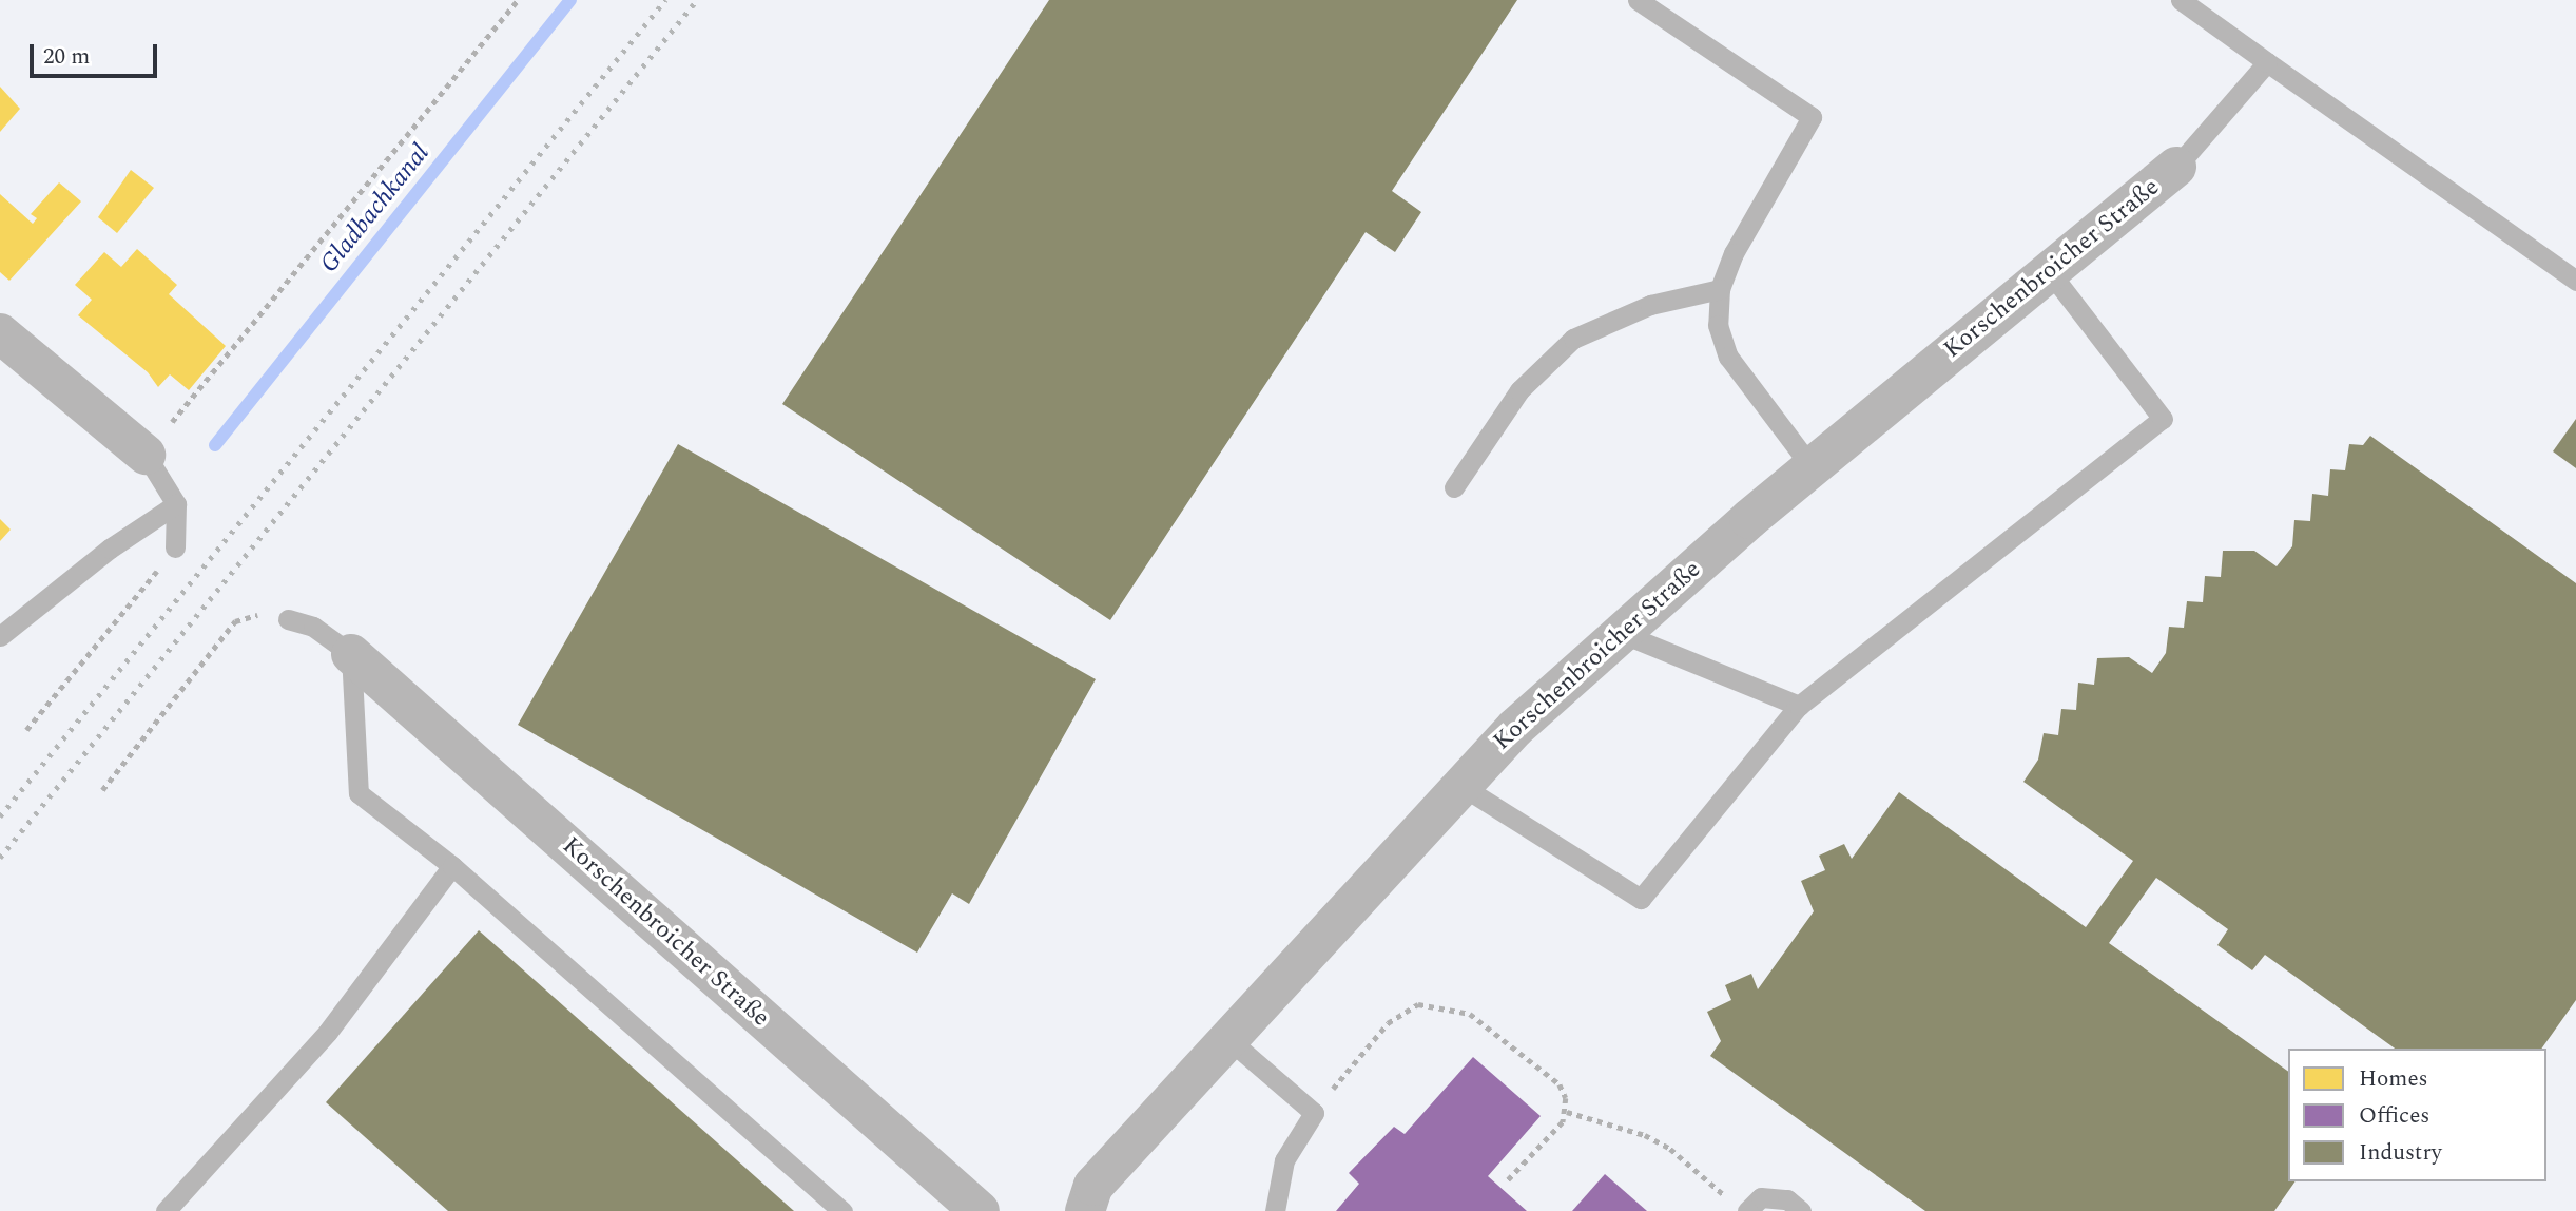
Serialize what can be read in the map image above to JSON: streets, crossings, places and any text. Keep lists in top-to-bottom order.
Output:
{
  "streets": {
    "street": ["Korschenbroicher Straße"]
  },
  "water": ["Gladbachkanal"],
  "legend": ["Homes", "Offices", "Industry"],
  "scale_bar": "20 m"
}
